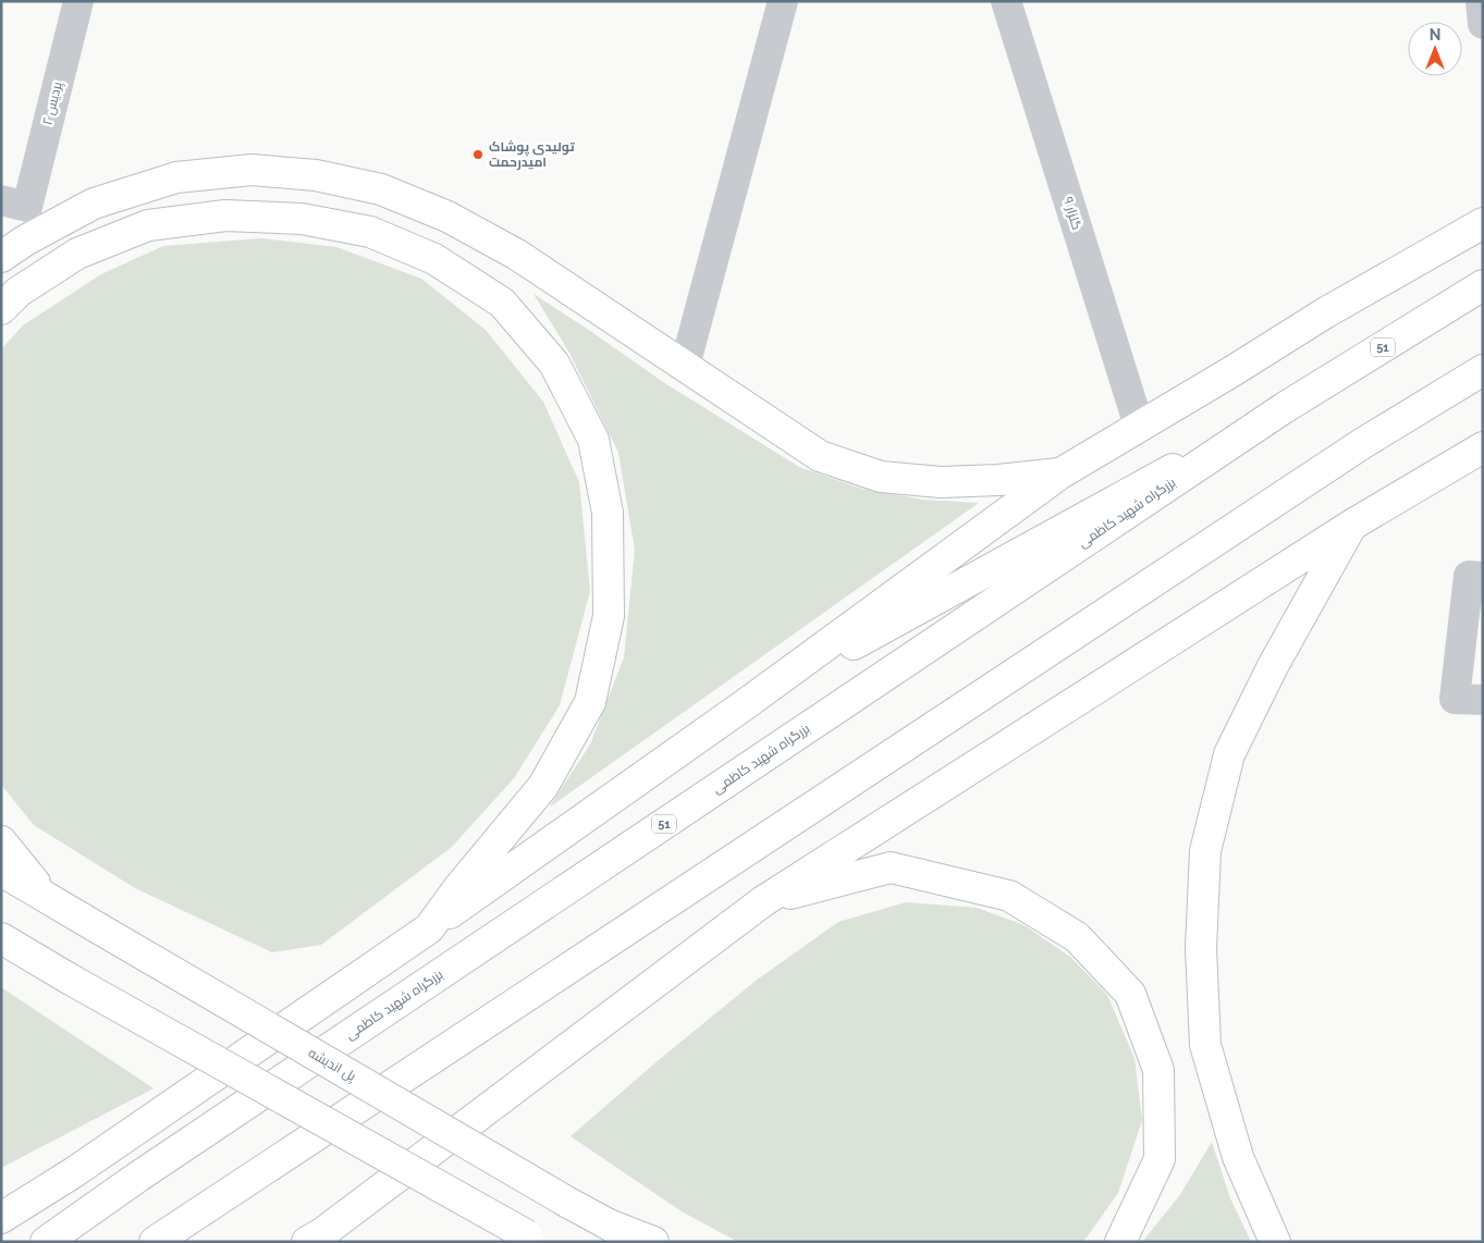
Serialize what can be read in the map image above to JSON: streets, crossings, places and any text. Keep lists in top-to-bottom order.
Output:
{
  "streets": {
    "main road": ["51", "بزرگراه شهید کاظمی", "پل اندیشه"],
    "street": ["پردیس ۲", "گلزار ۹"]
  },
  "places": ["تولیدی پوشاک امیدرحمت"],
  "north": "top"
}
